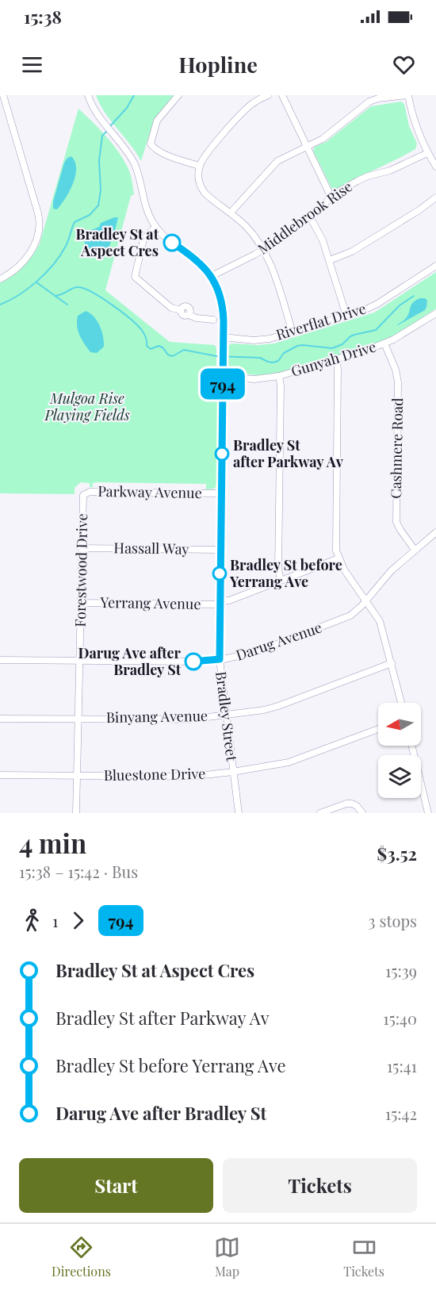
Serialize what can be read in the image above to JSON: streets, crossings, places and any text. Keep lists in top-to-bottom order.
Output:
{
  "streets": {
    "street": [
      "Middlebrook Rise",
      "Riverflat Drive",
      "Gunyah Drive",
      "Cashmere Road",
      "Parkway Avenue",
      "Hassall Way",
      "Forestwood Drive",
      "Yerrang Avenue",
      "Darug Avenue",
      "Bradley Street",
      "Binyang Avenue",
      "Bluestone Drive"
    ]
  },
  "crossings": [
    ["Middlebrook Rise", "Bradley Street"],
    ["Riverflat Drive", "Bradley Street"],
    ["Gunyah Drive", "Cashmere Road"],
    ["Gunyah Drive", "Bradley Street"],
    ["Cashmere Road", "Darug Avenue"],
    ["Parkway Avenue", "Forestwood Drive"],
    ["Parkway Avenue", "Bradley Street"],
    ["Hassall Way", "Forestwood Drive"],
    ["Hassall Way", "Bradley Street"],
    ["Forestwood Drive", "Yerrang Avenue"],
    ["Forestwood Drive", "Darug Avenue"],
    ["Forestwood Drive", "Binyang Avenue"],
    ["Forestwood Drive", "Bluestone Drive"],
    ["Yerrang Avenue", "Bradley Street"],
    ["Darug Avenue", "Bradley Street"],
    ["Bradley Street", "Binyang Avenue"],
    ["Bradley Street", "Bluestone Drive"]
  ],
  "parks": ["Mulgoa Rise Playing Fields"],
  "places": [
    "Bradley St at Aspect Cres",
    "Bradley St after Parkway Av",
    "Bradley St before Yerrang Ave",
    "Darug Ave after Bradley St"
  ],
  "lines": ["bus line 794"],
  "north": "left",
  "page": {
    "status": "15:38",
    "header": "Hopline",
    "on_map": "794",
    "heading": ["4 min", "15:38 – 15:42 · Bus", "$3.52"],
    "legs": ["1", "794", "3 stops"],
    "list": [
      {
        "name": "Bradley St at Aspect Cres",
        "value": "15:39"
      },
      {
        "name": "Bradley St after Parkway Av",
        "value": "15:40"
      },
      {
        "name": "Bradley St before Yerrang Ave",
        "value": "15:41"
      },
      {
        "name": "Darug Ave after Bradley St",
        "value": "15:42"
      }
    ],
    "buttons": ["Start", "Tickets"],
    "tabs": ["Directions", "Map", "Tickets"]
  }
}
